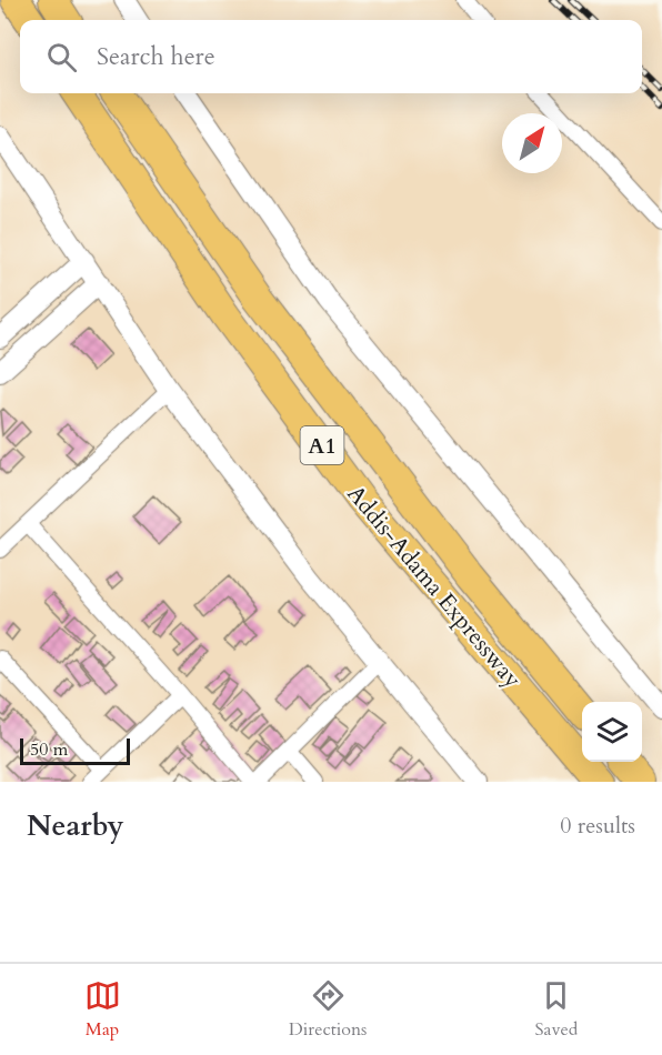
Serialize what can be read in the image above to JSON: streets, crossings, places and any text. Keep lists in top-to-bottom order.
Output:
{
  "streets": {
    "highway": ["A1", "Addis-Adama Expressway"]
  },
  "scale_bar": "50 m",
  "north": "top right",
  "page": {
    "search": "Search here",
    "scale": "50 m",
    "heading": ["Nearby", "0 results"],
    "nav": ["Map", "Directions", "Saved"]
  }
}
